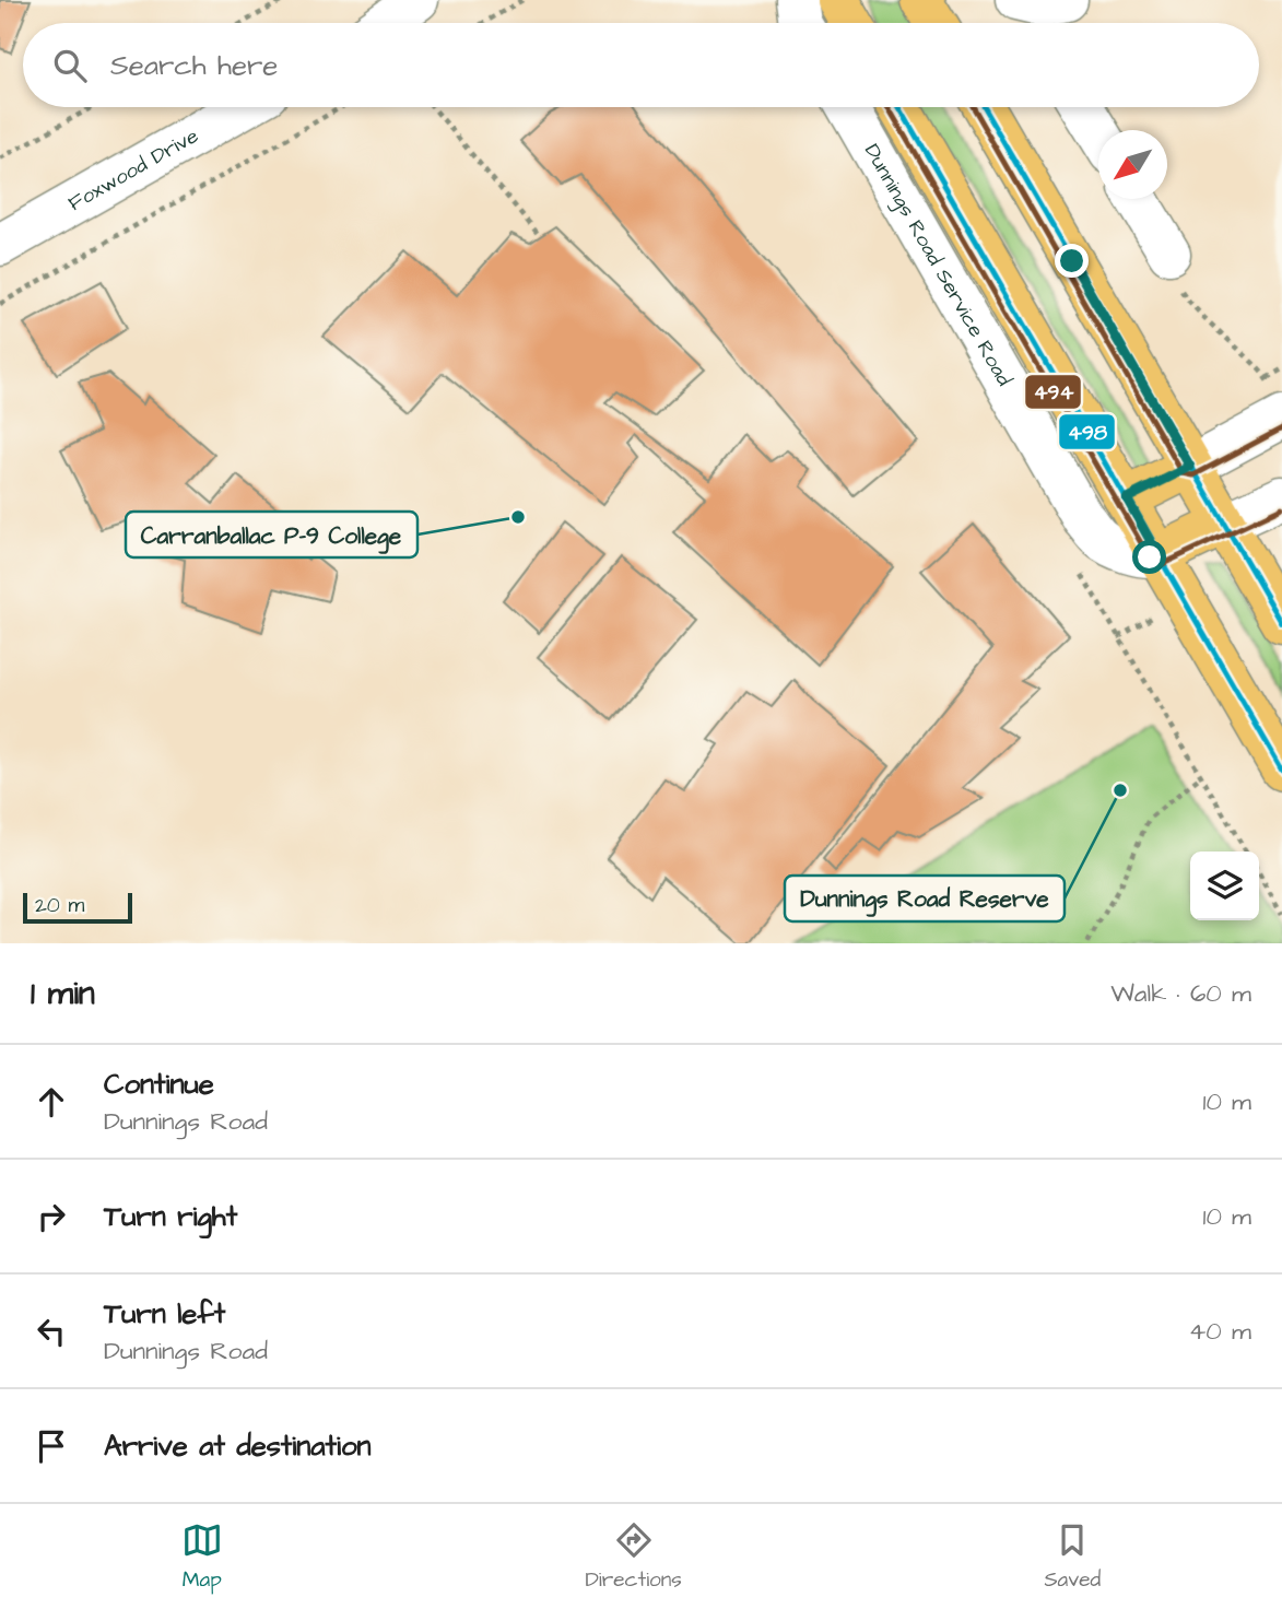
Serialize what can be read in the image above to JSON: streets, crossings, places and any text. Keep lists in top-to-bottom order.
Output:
{
  "streets": {
    "street": ["Foxwood Drive", "Dunnings Road Service Road"]
  },
  "places": ["Carranballac P-9 College", "Dunnings Road Reserve"],
  "lines": ["transit line 498", "transit line 494"],
  "scale_bar": "20 m",
  "north": "bottom left",
  "page": {
    "search": "Search here",
    "scale": "20 m",
    "heading": ["1 min", "Walk · 60 m"],
    "list": [
      ["Continue", "Dunnings Road", "10 m"],
      ["Turn right", "10 m"],
      ["Turn left", "Dunnings Road", "40 m"],
      "Arrive at destination"
    ],
    "nav": ["Map", "Directions", "Saved"]
  }
}
